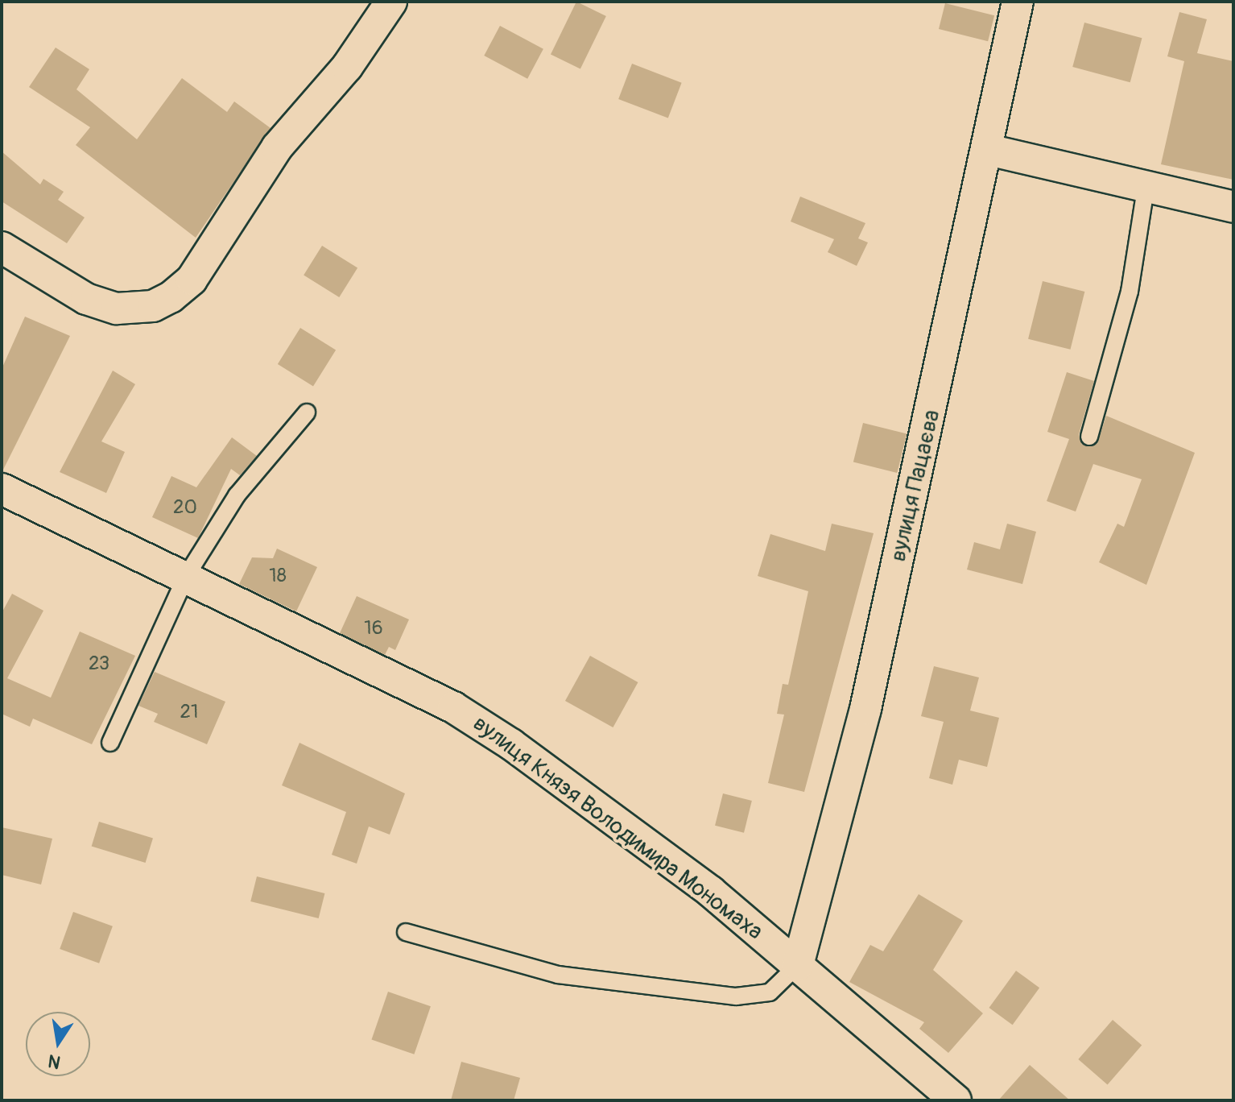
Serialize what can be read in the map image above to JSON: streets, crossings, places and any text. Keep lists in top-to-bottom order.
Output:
{
  "streets": {
    "street": ["вулиця Пацаєва", "вулиця Князя Володимира Мономаха"]
  },
  "crossings": [
    ["вулиця Пацаєва", "вулиця Князя Володимира Мономаха"]
  ],
  "house_numbers": [
    "20",
    "18",
    "16",
    "23",
    "21"
  ],
  "north": "bottom"
}
